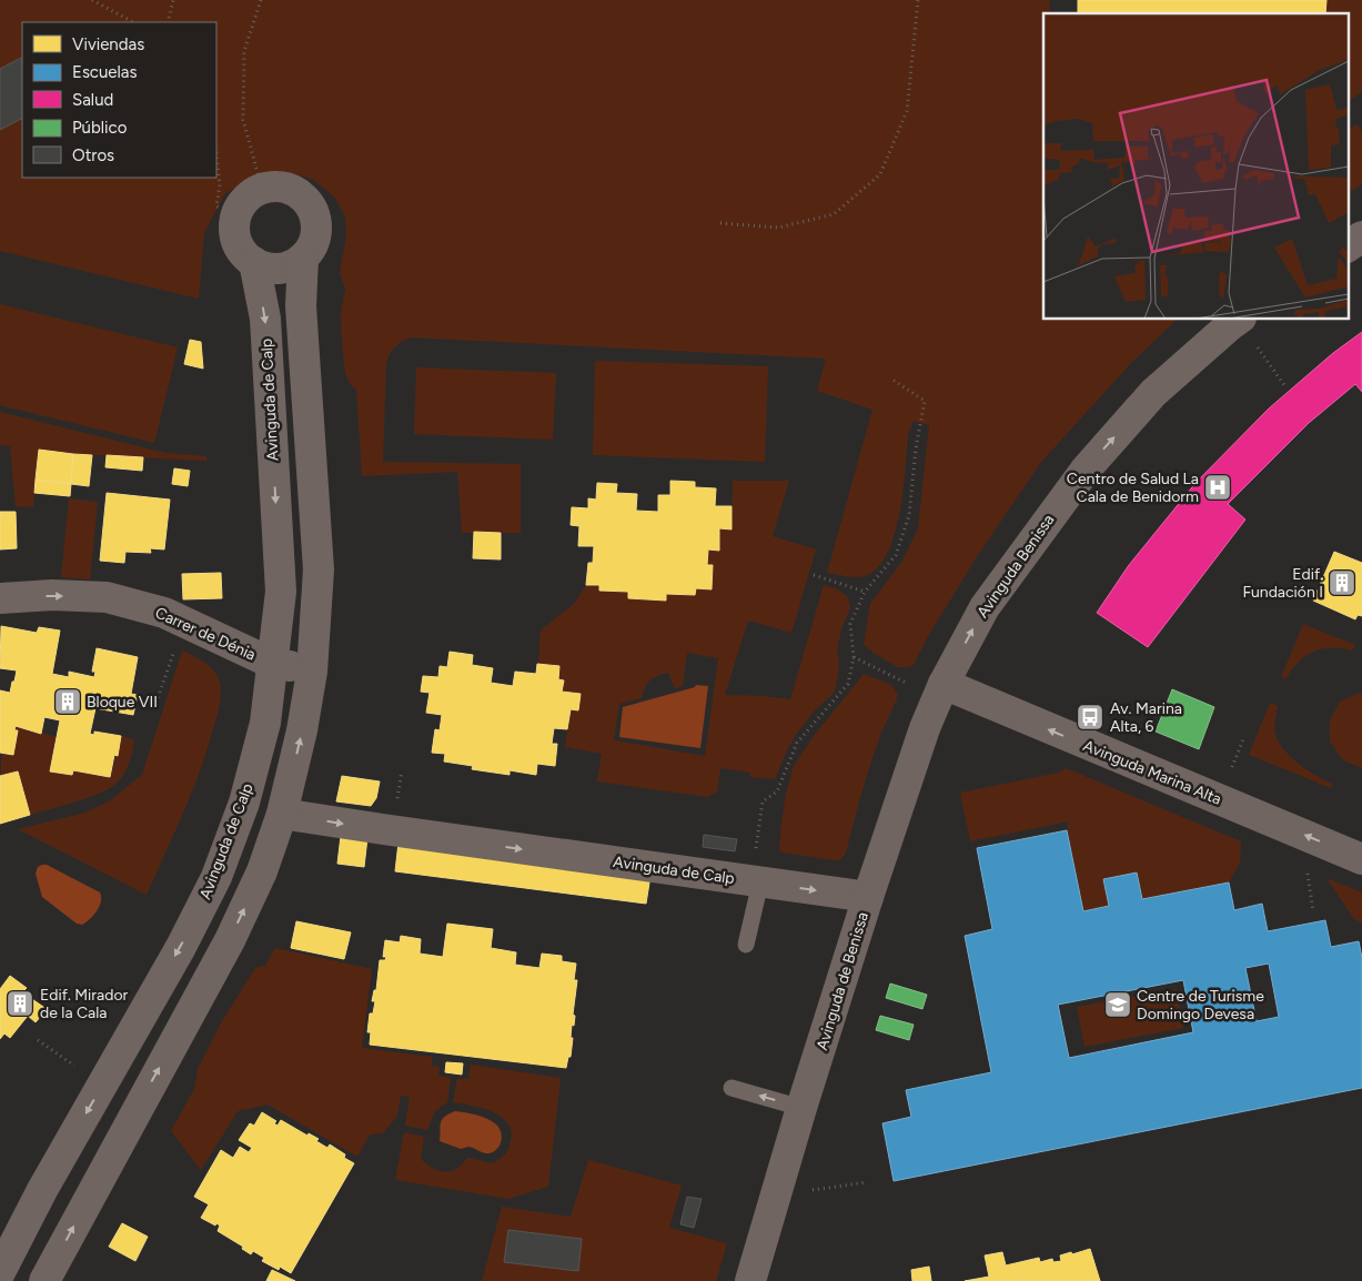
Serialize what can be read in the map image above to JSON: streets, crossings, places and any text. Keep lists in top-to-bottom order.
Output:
{
  "streets": {
    "street": [
      "Avinguda de Calp",
      "Avinguda Benissa",
      "Carrer de Dénia",
      "Avinguda Marina Alta",
      "Avinguda de Benissa"
    ]
  },
  "crossings": [
    ["Avinguda de Calp", "Carrer de Dénia"],
    ["Avinguda de Calp", "Avinguda de Benissa"],
    ["Avinguda Benissa", "Avinguda Marina Alta"],
    ["Avinguda Benissa", "Avinguda de Benissa"],
    ["Avinguda Marina Alta", "Avinguda de Benissa"]
  ],
  "one_way": ["Avinguda Benissa", "Carrer de Dénia", "Avinguda Marina Alta"],
  "places": {
    "hospital": ["Centro de Salud La Cala de Benidorm"],
    "building": ["Edif. Fundación I", "Bloque VII", "Edif. Mirador de la Cala"],
    "bus stop": ["Av. Marina Alta, 6"],
    "school or university": ["Centre de Turisme Domingo Devesa"]
  },
  "legend": [
    "Viviendas",
    "Escuelas",
    "Salud",
    "Público",
    "Otros"
  ]
}
